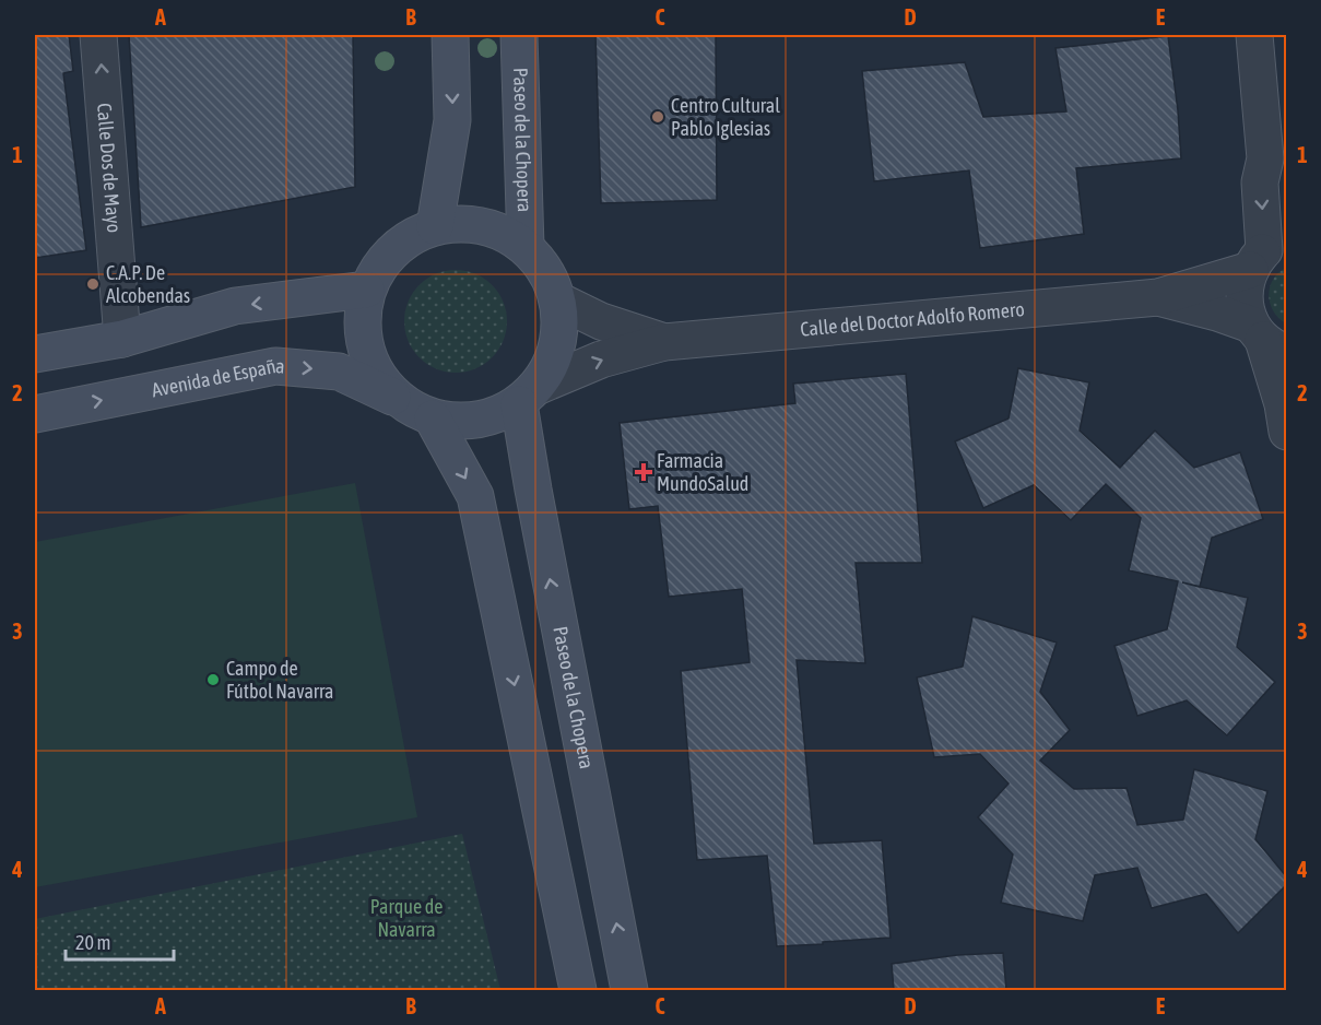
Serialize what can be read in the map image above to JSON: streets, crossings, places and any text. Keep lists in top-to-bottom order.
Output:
{
  "streets": {
    "main road": ["Paseo de la Chopera", "Avenida de España"],
    "street": ["Calle Dos de Mayo", "Calle del Doctor Adolfo Romero"]
  },
  "crossings": [
    ["Paseo de la Chopera", "Avenida de España"]
  ],
  "one_way": ["Calle Dos de Mayo"],
  "parks": ["Parque de Navarra"],
  "places": {
    "other": ["Centro Cultural Pablo Iglesias", "C.A.P. De Alcobendas", "Campo de Fútbol Navarra"],
    "health": ["Farmacia MundoSalud"]
  },
  "scale_bar": "20 m",
  "grid": {
    "columns": [
      "A",
      "B",
      "C",
      "D",
      "E"
    ],
    "rows": [
      "1",
      "2",
      "3",
      "4"
    ]
  }
}
